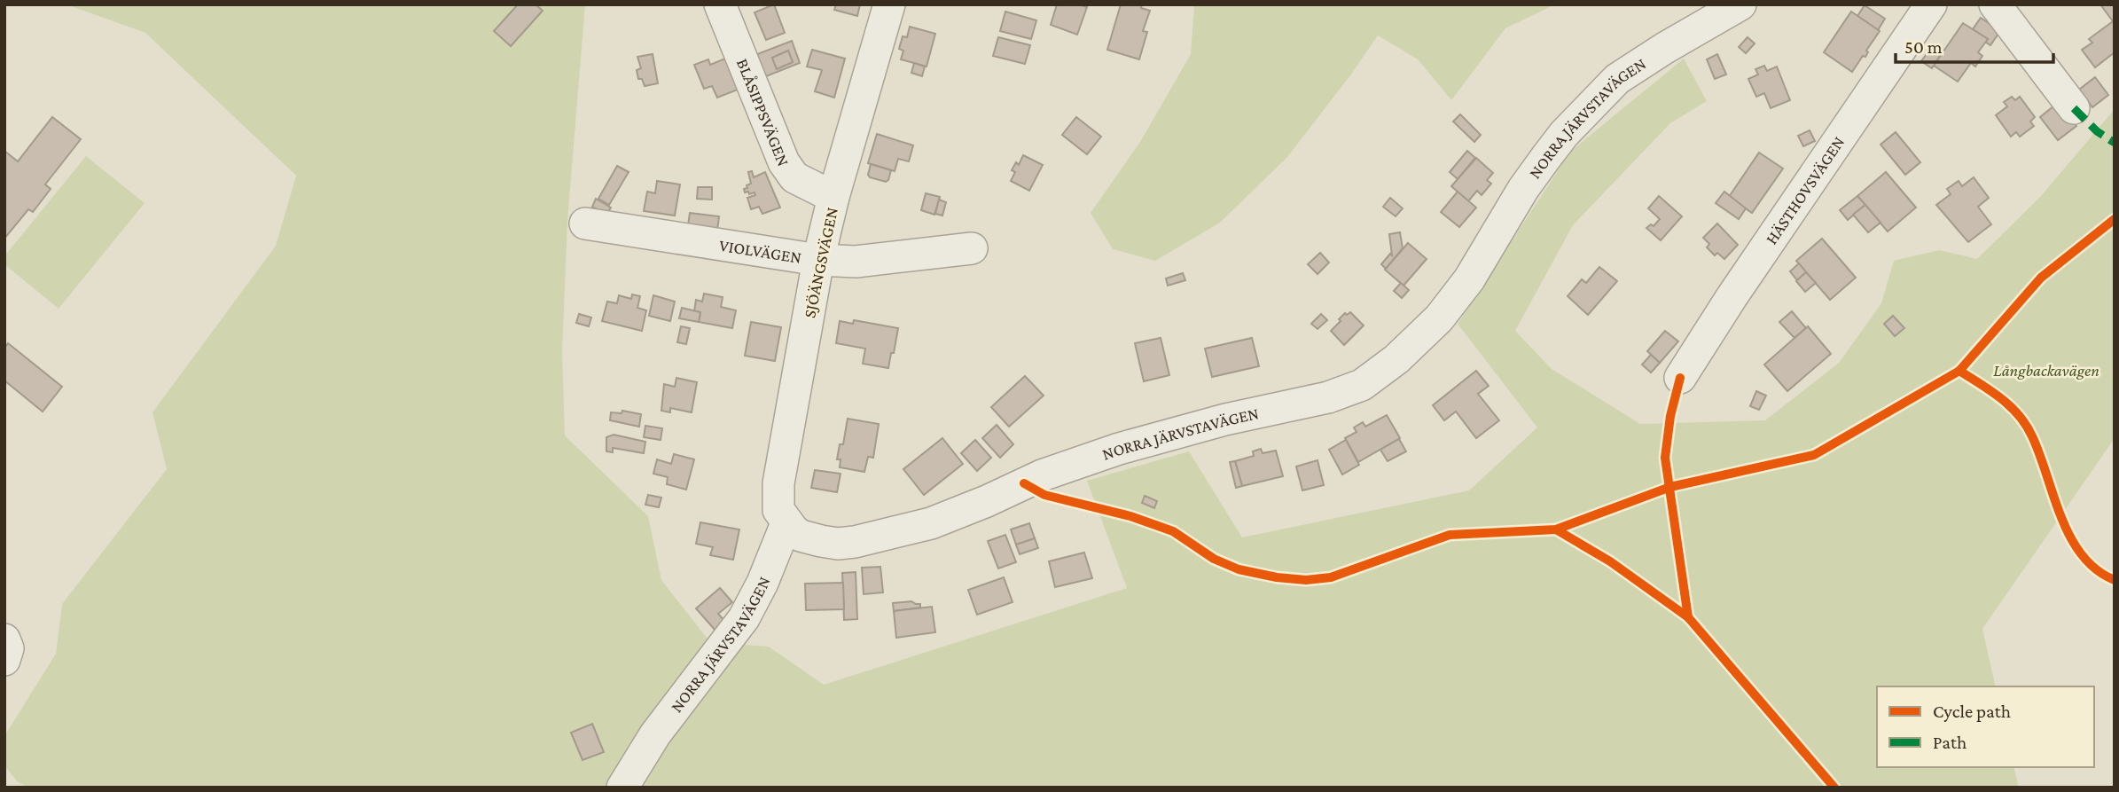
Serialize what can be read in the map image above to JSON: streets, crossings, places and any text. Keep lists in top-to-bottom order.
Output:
{
  "streets": {
    "street": [
      "BLÅSIPPSVÄGEN",
      "NORRA JÄRVSTAVÄGEN",
      "HÄSTHOVSVÄGEN",
      "VIOLVÄGEN",
      "SJÖÄNGSVÄGEN"
    ]
  },
  "crossings": [
    ["BLÅSIPPSVÄGEN", "SJÖÄNGSVÄGEN"],
    ["NORRA JÄRVSTAVÄGEN", "SJÖÄNGSVÄGEN"],
    ["VIOLVÄGEN", "SJÖÄNGSVÄGEN"]
  ],
  "parks": ["Långbackavägen"],
  "legend": ["Cycle path", "Path"],
  "scale_bar": "50 m"
}
